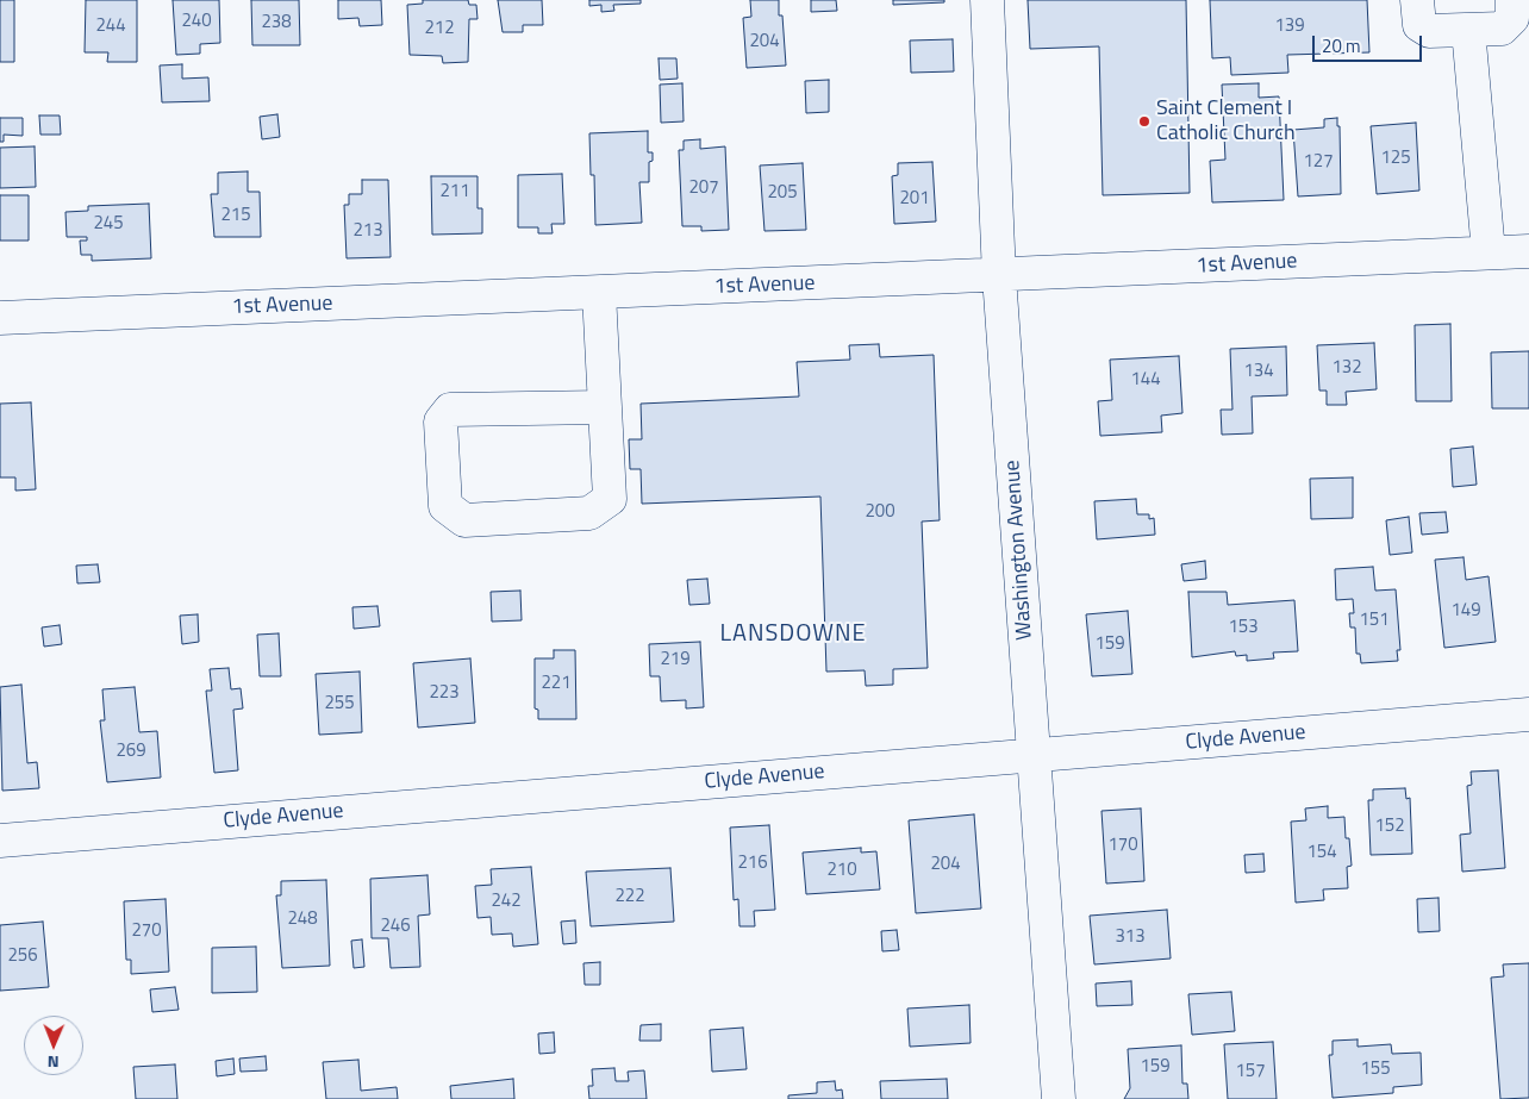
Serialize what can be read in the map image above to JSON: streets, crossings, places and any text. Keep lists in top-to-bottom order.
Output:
{
  "streets": {
    "street": ["1st Avenue", "Washington Avenue", "Clyde Avenue"]
  },
  "crossings": [
    ["1st Avenue", "Washington Avenue"],
    ["Washington Avenue", "Clyde Avenue"]
  ],
  "districts": ["LANSDOWNE"],
  "places": ["Saint Clement I Catholic Church"],
  "house_numbers": [
    "240",
    "238",
    "244",
    "139",
    "212",
    "204",
    "125",
    "127",
    "207",
    "211",
    "205",
    "201",
    "215",
    "245",
    "213",
    "132",
    "134",
    "144",
    "200",
    "149",
    "151",
    "153",
    "159",
    "219",
    "221",
    "223",
    "255",
    "269",
    "152",
    "170",
    "154",
    "216",
    "204",
    "210",
    "222",
    "242",
    "248",
    "246",
    "270",
    "313",
    "256",
    "159",
    "155",
    "157"
  ],
  "scale_bar": "20 m",
  "north": "bottom"
}
